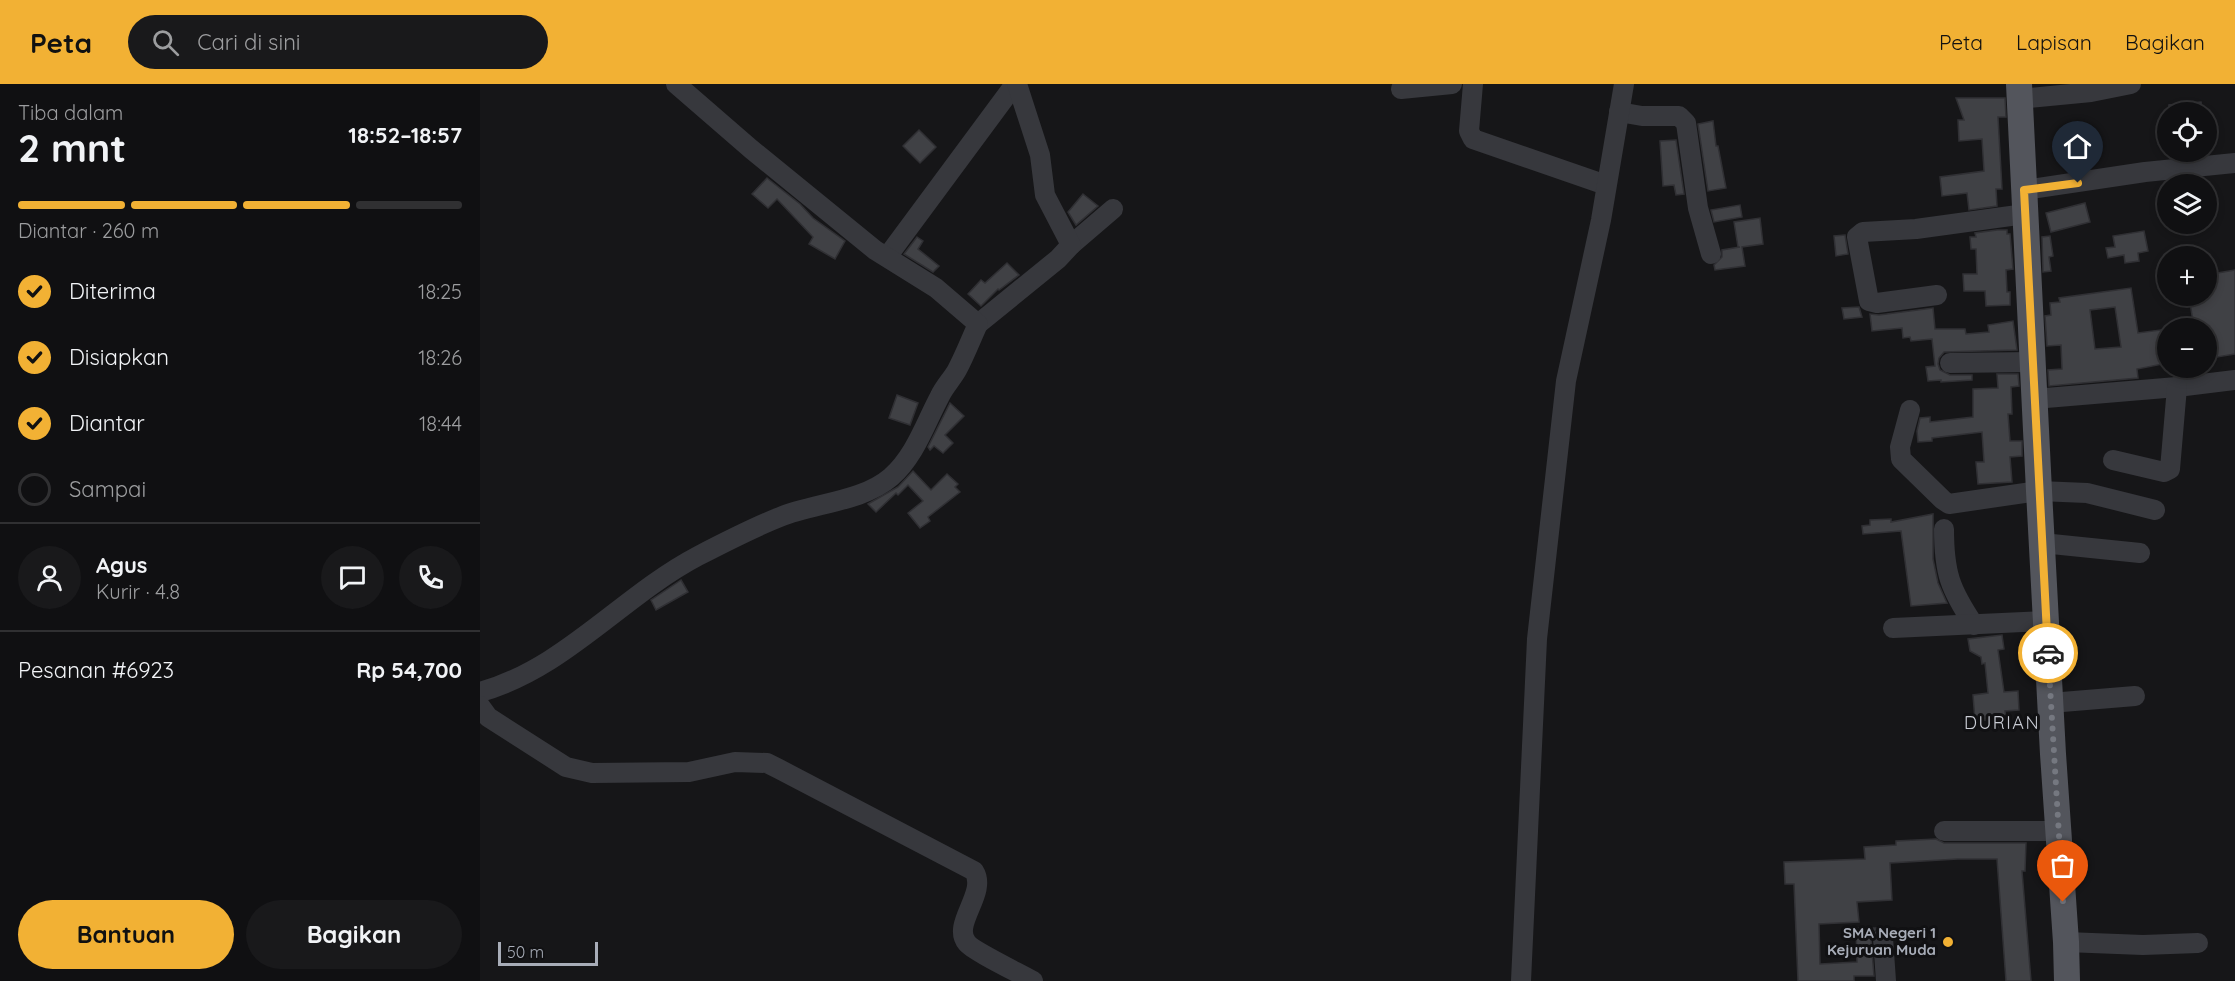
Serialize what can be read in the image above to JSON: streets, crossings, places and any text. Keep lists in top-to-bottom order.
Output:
{
  "districts": ["DURIAN"],
  "places": ["SMA Negeri 1 Kejuruan Muda"],
  "scale_bar": "50 m",
  "page": {
    "header": "Peta",
    "search": "Cari di sini",
    "nav": ["Peta", "Lapisan", "Bagikan"],
    "heading": ["2 mnt", "Tiba dalam", "18:52–18:57"],
    "panel": [
      "Agus",
      "Kurir · 4.8",
      "Pesanan #6923",
      "Rp 54,700"
    ],
    "map_buttons": ["+", "−"],
    "bar": "Diantar · 260 m",
    "list": [
      ["Diterima", "18:25"],
      ["Disiapkan", "18:26"],
      ["Diantar", "18:44"],
      "Sampai"
    ],
    "buttons": ["Bantuan", "Bagikan"],
    "scale": "50 m"
  }
}
